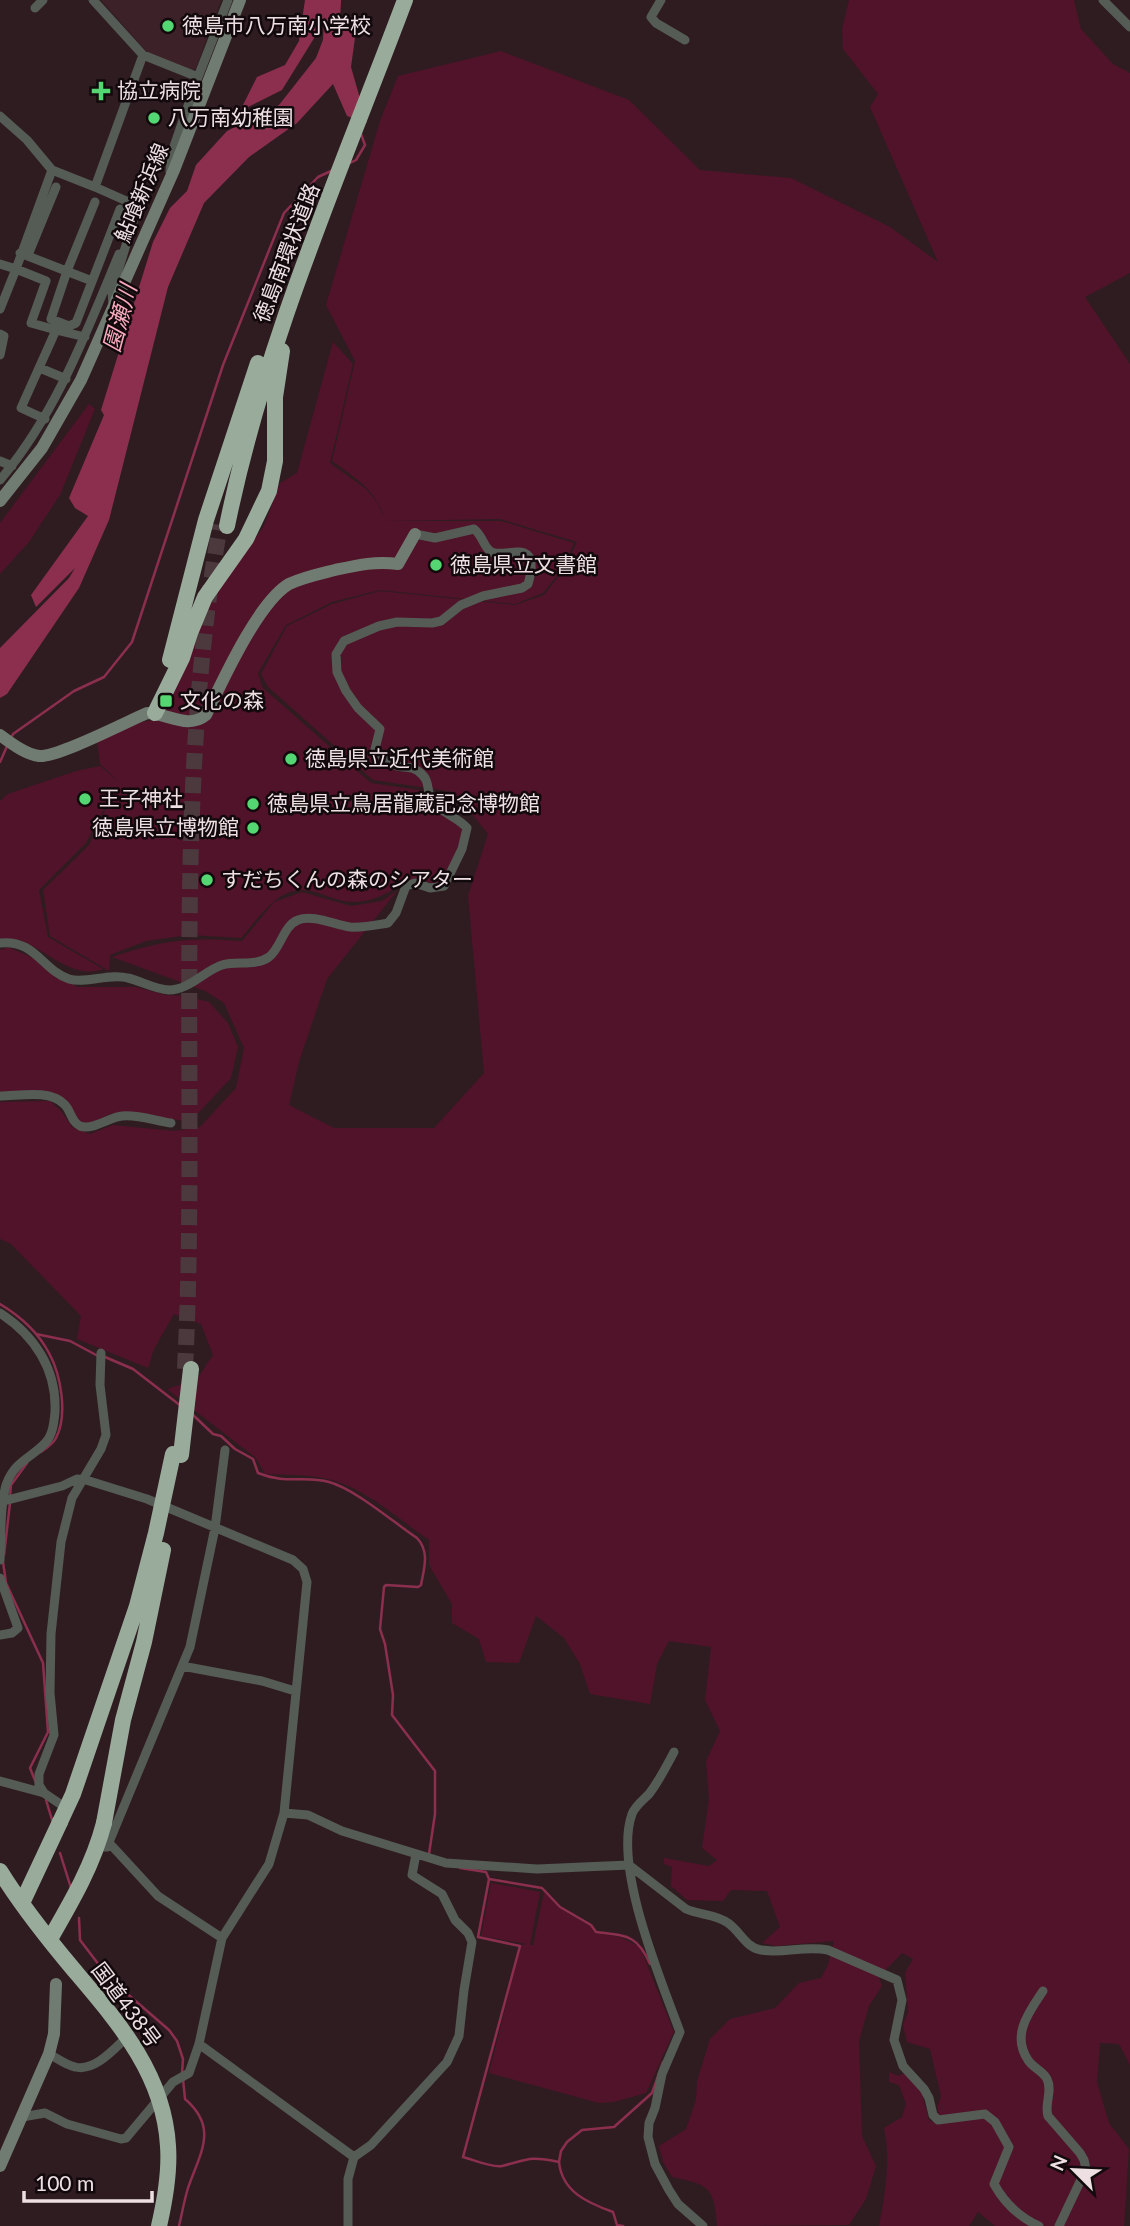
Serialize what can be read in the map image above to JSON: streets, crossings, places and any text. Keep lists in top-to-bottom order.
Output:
{
  "streets": {
    "highway": ["徳島南環状道路", "国道438号"],
    "main road": ["鮎喰新浜線"]
  },
  "water": ["園瀬川"],
  "places": {
    "other": [
      "徳島市八万南小学校",
      "八万南幼稚園",
      "徳島県立文書館",
      "徳島県立近代美術館",
      "王子神社",
      "徳島県立鳥居龍蔵記念博物館",
      "徳島県立博物館",
      "すだちくんの森のシアター"
    ],
    "health": ["協立病院"],
    "transit": ["文化の森"]
  },
  "scale_bar": "100 m",
  "north": "top left"
}
